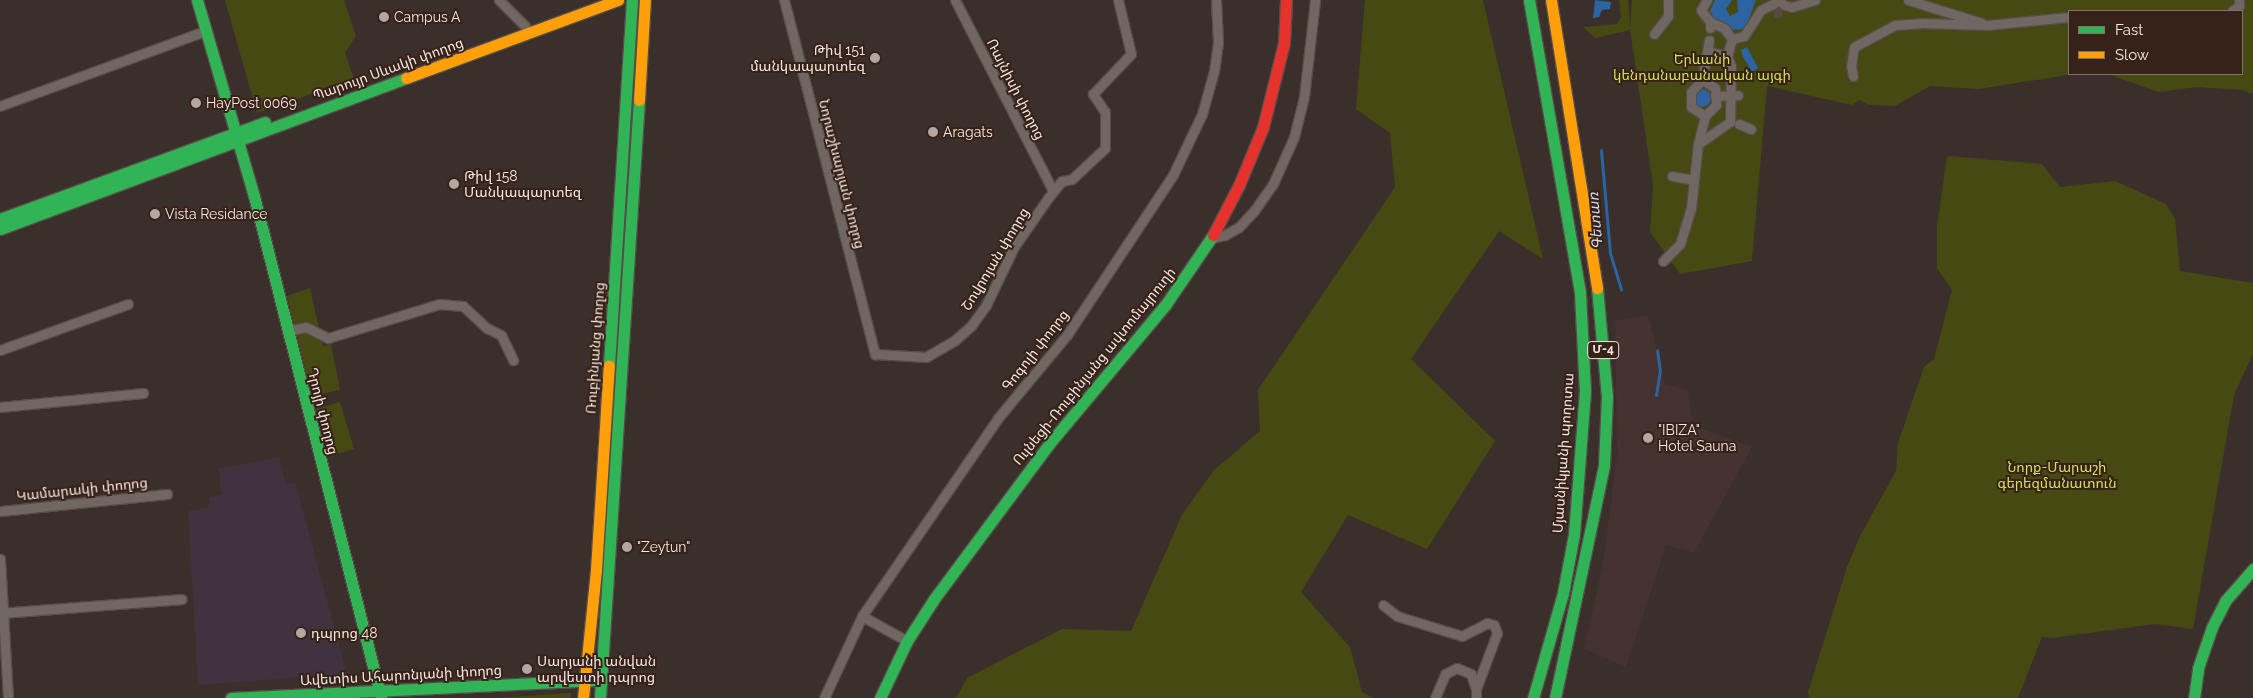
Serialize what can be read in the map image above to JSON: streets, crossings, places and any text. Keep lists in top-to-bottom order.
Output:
{
  "streets": {
    "main road": [
      "Պարույր Սևակի փողոց",
      "Ռուբինյանց փողոց",
      "Մ-4",
      "Ուլնեցի-Ռուբինյանց ավտոմայրուղի",
      "Դրոյի փողոց",
      "Մյասնիկյանի պողոտա",
      "Ավետիս Ահարոնյանի փողոց"
    ],
    "street": [
      "Ռայնիսի փողոց",
      "Նորաշխարյան փողոց",
      "Շովրոյան փողոց",
      "Գոգոլի փողոց",
      "Կամարակի փողոց"
    ]
  },
  "crossings": [
    ["Պարույր Սևակի փողոց", "Դրոյի փողոց"],
    ["Ռայնիսի փողոց", "Շովրոյան փողոց"],
    ["Նորաշխարյան փողոց", "Շովրոյան փողոց"],
    ["Ռուբինյանց փողոց", "Ավետիս Ահարոնյանի փողոց"],
    ["Դրոյի փողոց", "Ավետիս Ահարոնյանի փողոց"]
  ],
  "water": ["Գետառ"],
  "parks": ["Երևանի կենդանաբանական այգի", "Նորք-Մարաշի գերեզմանատուն"],
  "places": [
    "Campus A",
    "Թիվ 151 մանկապարտեզ",
    "HayPost 0069",
    "Aragats",
    "Թիվ 158 Մանկապարտեզ",
    "Vista Residance",
    "\"IBIZA\" Hotel Sauna",
    "\"Zeytun\"",
    "դպրոց 48",
    "Սարյանի անվան արվեստի դպրոց"
  ],
  "legend": ["Fast", "Slow"]
}
